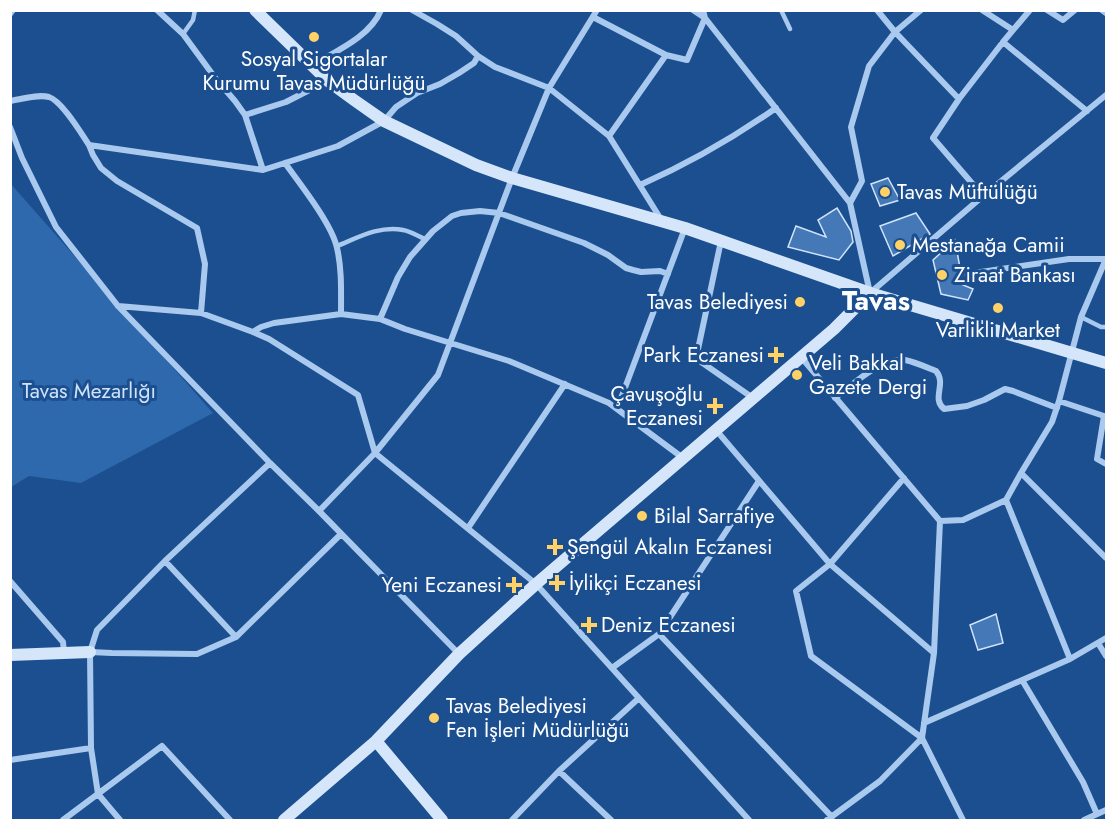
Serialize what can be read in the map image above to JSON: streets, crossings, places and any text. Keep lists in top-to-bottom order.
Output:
{
  "districts": ["Tavas"],
  "parks": ["Tavas Mezarlığı"],
  "places": {
    "other": [
      "Sosyal Sigortalar Kurumu Tavas Müdürlüğü",
      "Tavas Müftülüğü",
      "Mestanağa Camii",
      "Ziraat Bankası",
      "Tavas Belediyesi",
      "Varlikli Market",
      "Veli Bakkal Gazete Dergi",
      "Bilal Sarrafiye",
      "Tavas Belediyesi Fen İşleri Müdürlüğü"
    ],
    "health": [
      "Park Eczanesi",
      "Çavuşoğlu Eczanesi",
      "Şengül Akalın Eczanesi",
      "İylikçi Eczanesi",
      "Yeni Eczanesi",
      "Deniz Eczanesi"
    ]
  }
}
